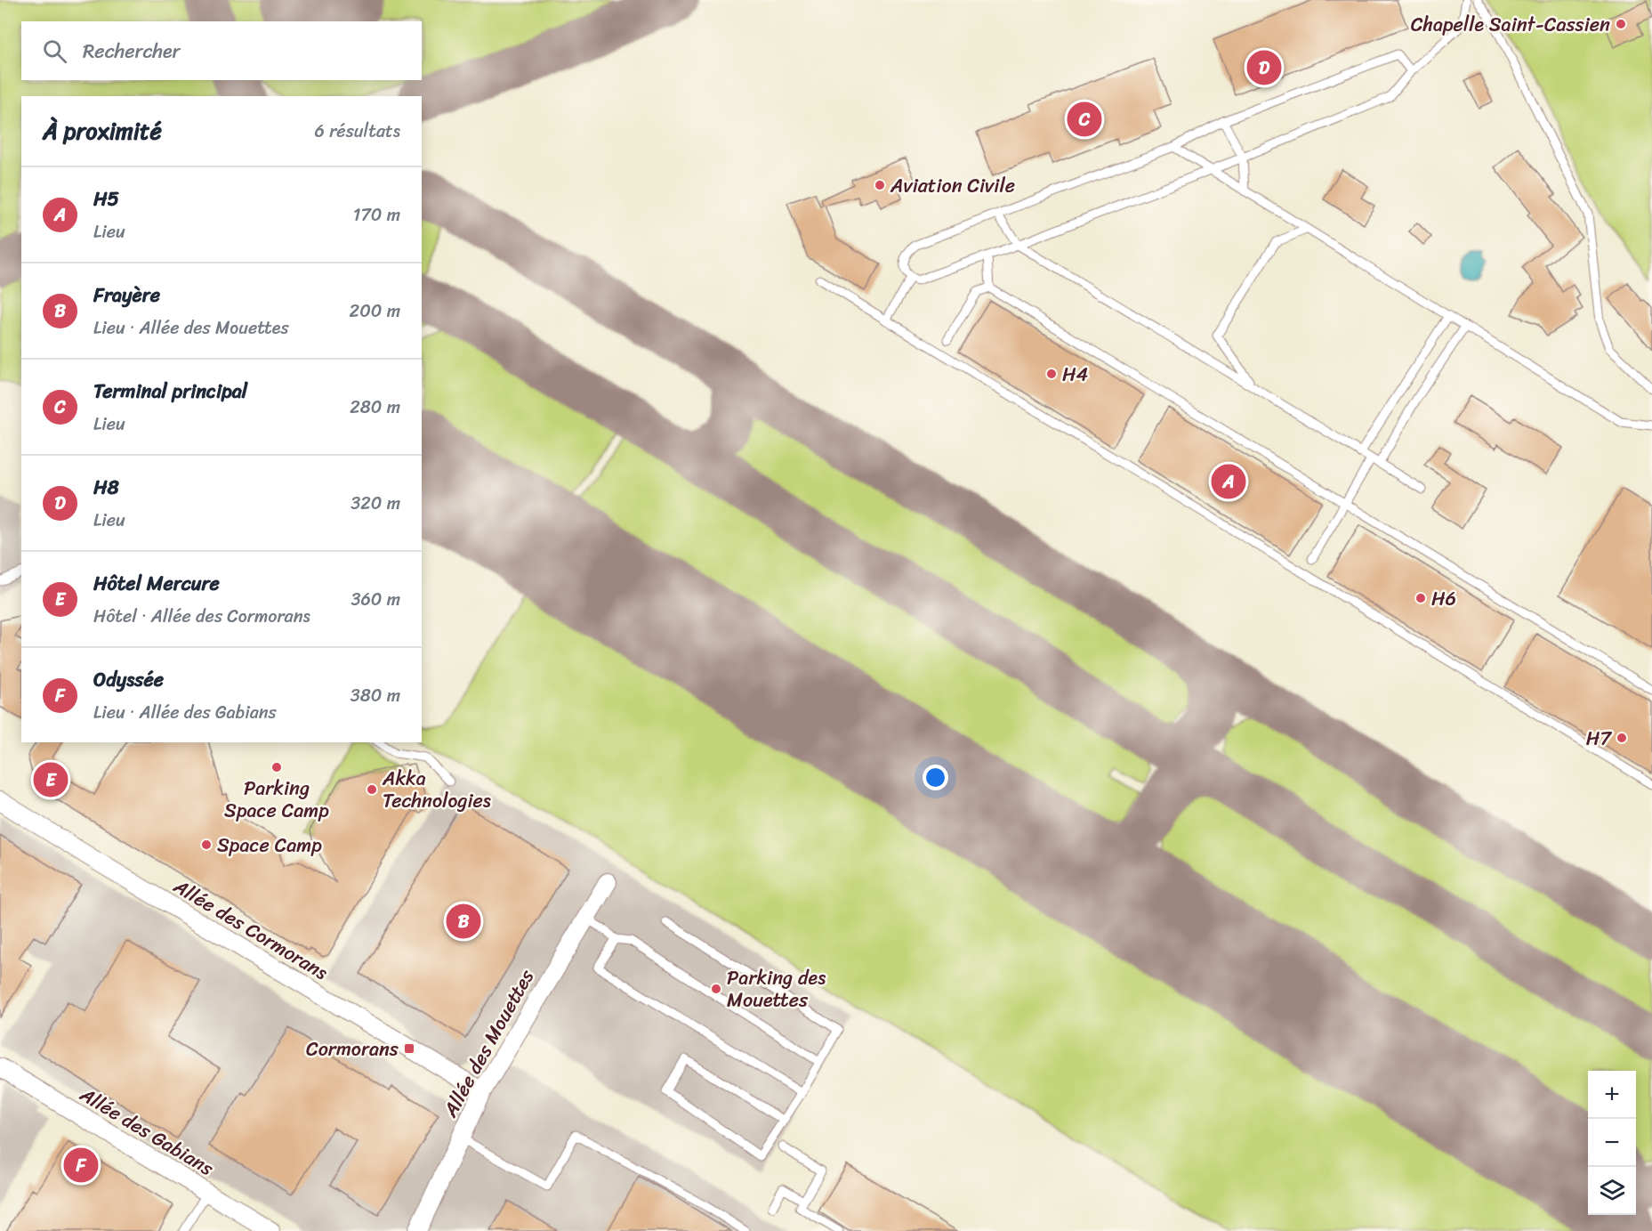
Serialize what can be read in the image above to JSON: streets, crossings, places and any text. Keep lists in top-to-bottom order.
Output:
{
  "streets": {
    "street": ["Allée des Cormorans", "Allée des Mouettes", "Allée des Gabians"]
  },
  "crossings": [
    ["Allée des Cormorans", "Allée des Mouettes"]
  ],
  "places": {
    "other": [
      "Chapelle Saint-Cassien",
      "Aviation Civile",
      "H4",
      "H6",
      "H7",
      "Parking Space Camp",
      "Akka Technologies",
      "Space Camp",
      "Parking des Mouettes"
    ],
    "transit": ["Cormorans"]
  },
  "page": {
    "search": "Rechercher",
    "pins": [
      "D",
      "C",
      "A",
      "E",
      "B",
      "F"
    ],
    "heading": ["À proximité", "6 résultats"],
    "list": [
      {
        "mark": "A",
        "name": "H5",
        "note": "Lieu",
        "value": "170 m"
      },
      {
        "mark": "B",
        "name": "Frayère",
        "note": "Lieu · Allée des Mouettes",
        "value": "200 m"
      },
      {
        "mark": "C",
        "name": "Terminal principal",
        "note": "Lieu",
        "value": "280 m"
      },
      {
        "mark": "D",
        "name": "H8",
        "note": "Lieu",
        "value": "320 m"
      },
      {
        "mark": "E",
        "name": "Hôtel Mercure",
        "note": "Hôtel · Allée des Cormorans",
        "value": "360 m"
      },
      {
        "mark": "F",
        "name": "Odyssée",
        "note": "Lieu · Allée des Gabians",
        "value": "380 m"
      }
    ],
    "map_buttons": ["+", "−"]
  }
}
